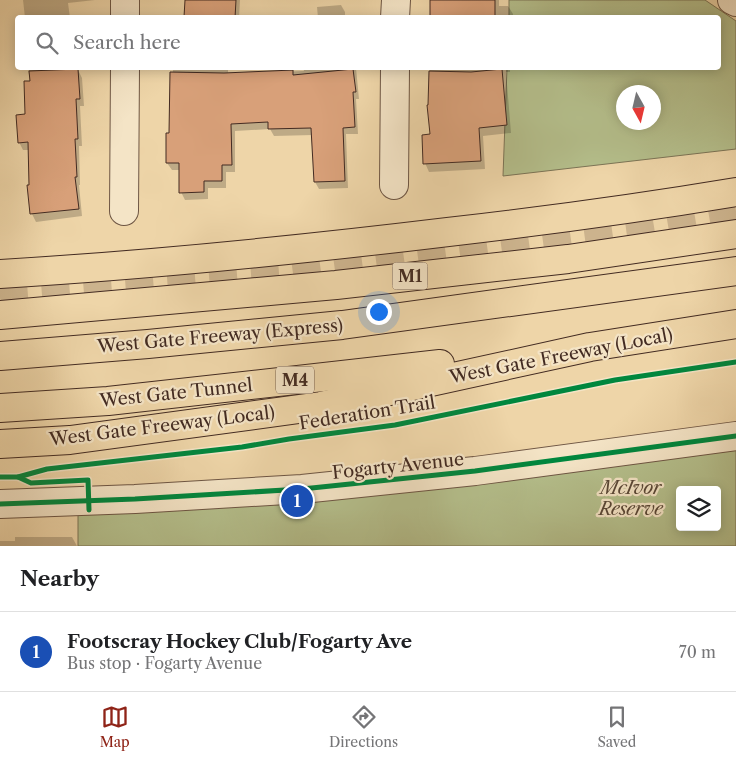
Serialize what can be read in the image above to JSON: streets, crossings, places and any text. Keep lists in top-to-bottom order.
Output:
{
  "streets": {
    "highway": [
      "M1",
      "West Gate Freeway (Express)",
      "West Gate Freeway (Local)",
      "M4",
      "West Gate Tunnel"
    ],
    "street": ["Fogarty Avenue"],
    "cycle path": ["Federation Trail"]
  },
  "crossings": [
    ["West Gate Freeway (Local)", "West Gate Tunnel"]
  ],
  "parks": ["McIvor Reserve"],
  "north": "bottom",
  "page": {
    "search": "Search here",
    "pins": "1",
    "heading": "Nearby",
    "list": [
      {
        "mark": "1",
        "name": "Footscray Hockey Club/Fogarty Ave",
        "note": "Bus stop · Fogarty Avenue",
        "value": "70 m"
      }
    ],
    "nav": ["Map", "Directions", "Saved"]
  }
}
